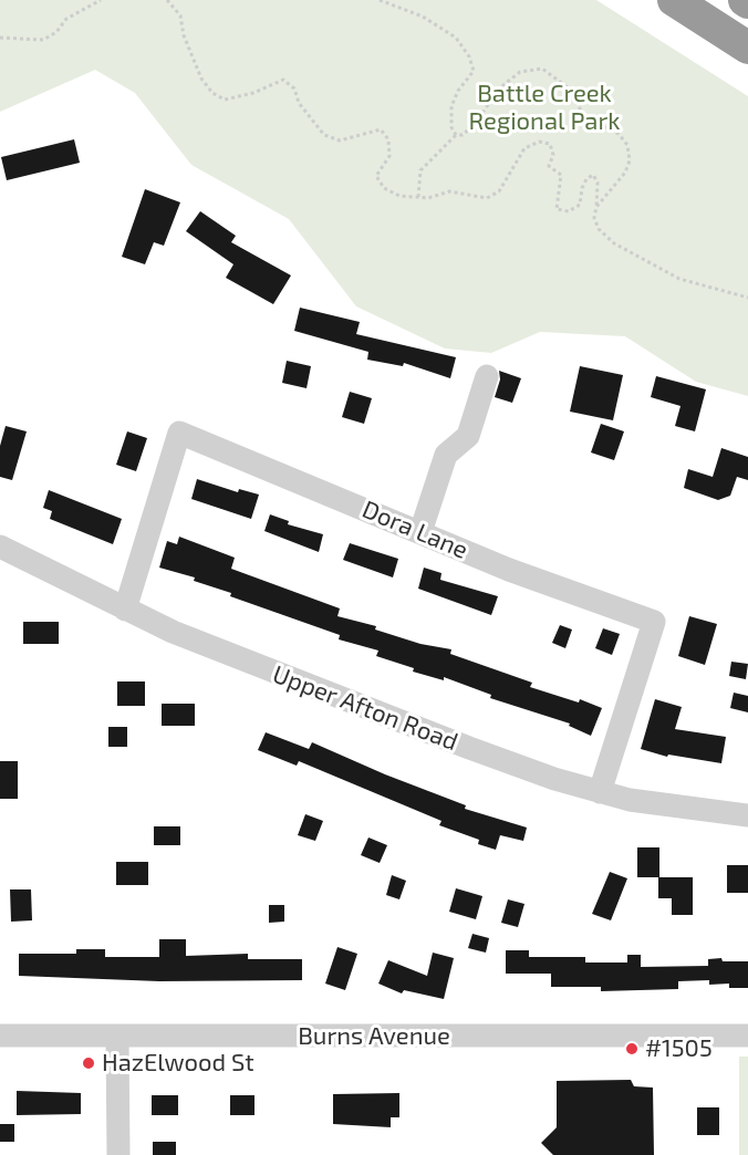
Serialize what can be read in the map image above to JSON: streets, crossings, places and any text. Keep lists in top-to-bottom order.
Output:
{
  "streets": {
    "street": ["Dora Lane", "Upper Afton Road", "Burns Avenue"]
  },
  "crossings": [
    ["Dora Lane", "Upper Afton Road"]
  ],
  "parks": ["Battle Creek Regional Park"],
  "places": ["#1505", "HazElwood St"]
}
